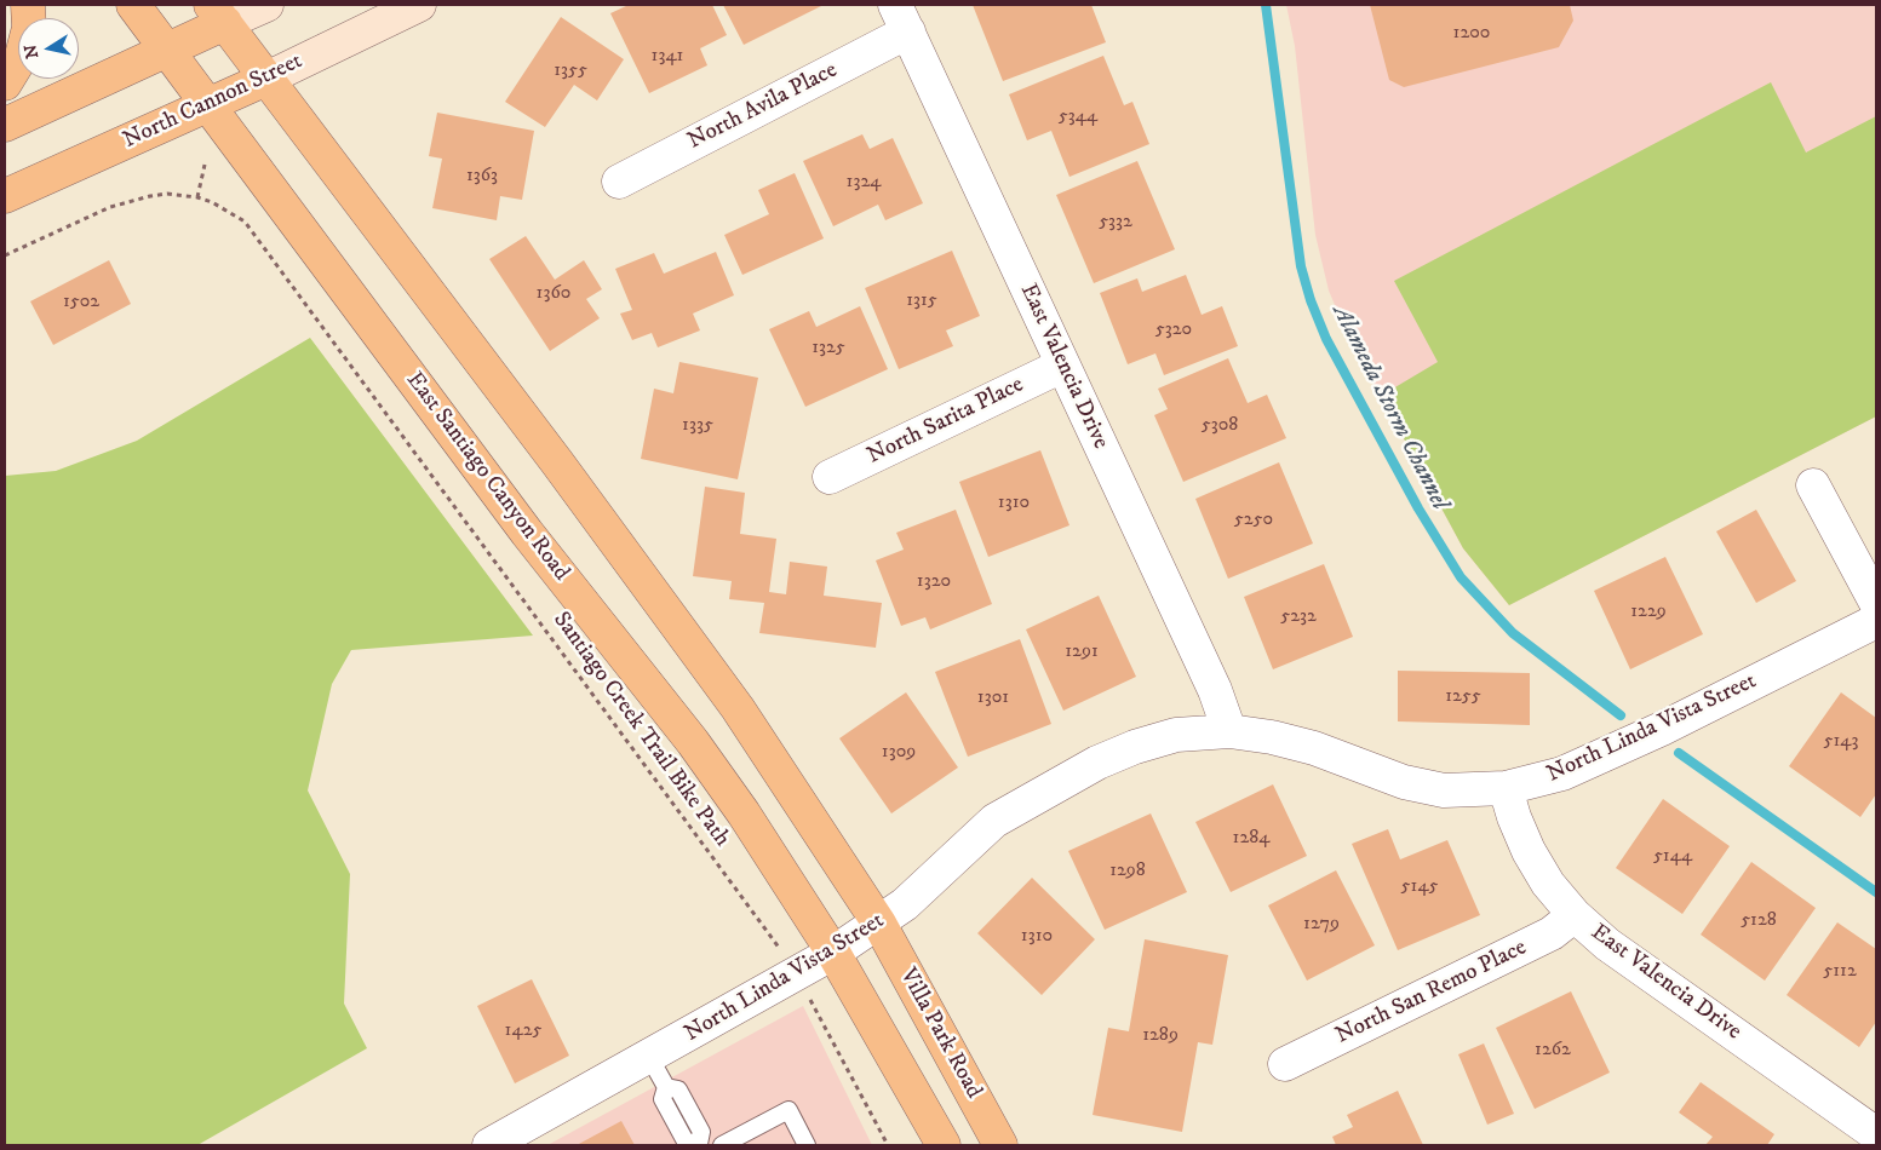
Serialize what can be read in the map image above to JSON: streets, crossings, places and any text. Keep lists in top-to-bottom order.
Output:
{
  "streets": {
    "main road": ["North Cannon Street", "East Santiago Canyon Road", "Villa Park Road"],
    "street": [
      "North Avila Place",
      "East Valencia Drive",
      "North Sarita Place",
      "North Linda Vista Street",
      "North San Remo Place"
    ],
    "path": ["Santiago Creek Trail Bike Path"]
  },
  "crossings": [
    ["North Cannon Street", "East Santiago Canyon Road"],
    ["North Avila Place", "East Valencia Drive"],
    ["East Valencia Drive", "North Sarita Place"],
    ["East Valencia Drive", "North Linda Vista Street"],
    ["East Valencia Drive", "North San Remo Place"],
    ["East Santiago Canyon Road", "North Linda Vista Street"],
    ["North Linda Vista Street", "Villa Park Road"]
  ],
  "water": ["Alameda Storm Channel"],
  "house_numbers": [
    "1200",
    "1341",
    "1355",
    "5344",
    "1363",
    "1324",
    "5332",
    "1360",
    "1315",
    "1502",
    "5320",
    "1325",
    "1335",
    "5308",
    "1310",
    "5250",
    "1320",
    "1229",
    "5232",
    "1291",
    "1255",
    "1301",
    "5143",
    "1309",
    "1284",
    "5144",
    "1298",
    "5145",
    "5128",
    "1279",
    "1310",
    "5112",
    "1425",
    "1289",
    "1262"
  ],
  "north": "left"
}
